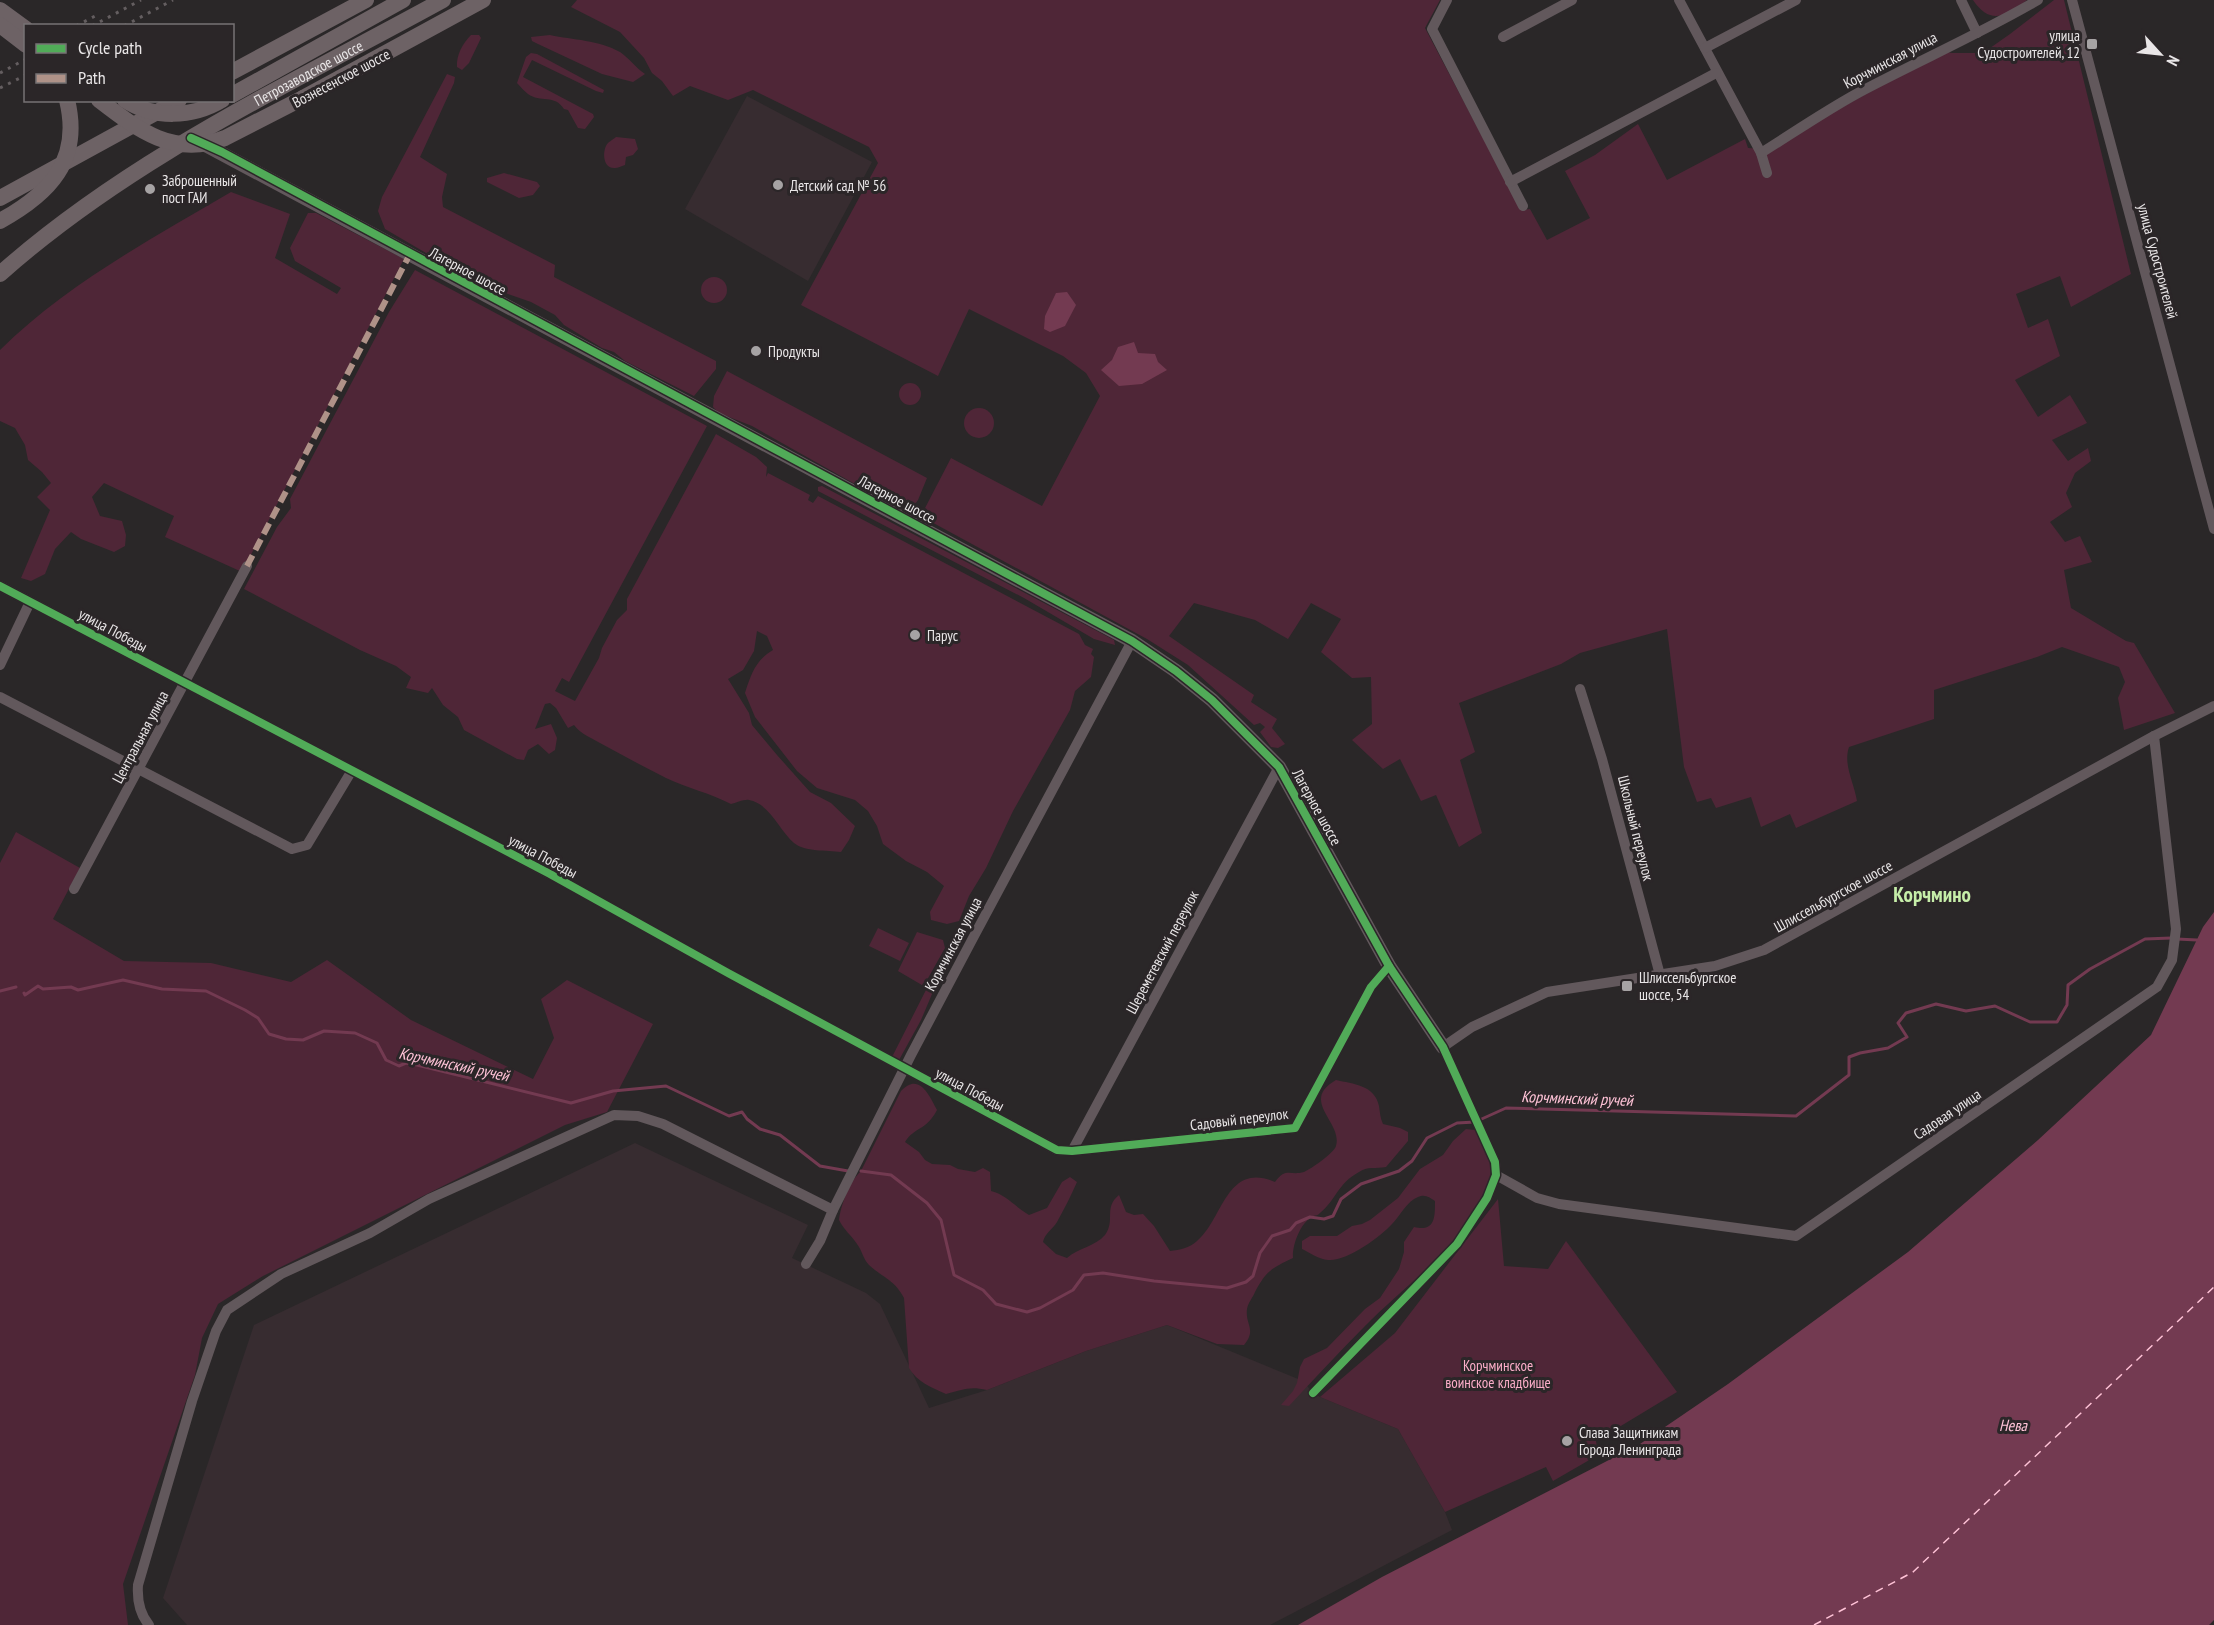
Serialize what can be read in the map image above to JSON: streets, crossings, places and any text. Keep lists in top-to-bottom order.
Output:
{
  "streets": {
    "main road": ["Петрозаводское шоссе", "Вознесенское шоссе"],
    "street": [
      "Корчминская улица",
      "улица Судостроителей",
      "Лагерное шоссе",
      "улица Победы",
      "Центральная улица",
      "Школьный переулок",
      "Шлиссельбургское шоссе",
      "Кормчинская улица",
      "Шереметевский переулок",
      "Садовая улица",
      "Садовый переулок"
    ]
  },
  "crossings": [
    ["Петрозаводское шоссе", "Лагерное шоссе"],
    ["Лагерное шоссе", "Шлиссельбургское шоссе"],
    ["Лагерное шоссе", "Кормчинская улица"],
    ["Лагерное шоссе", "Шереметевский переулок"],
    ["Лагерное шоссе", "Садовый переулок"],
    ["улица Победы", "Центральная улица"],
    ["улица Победы", "Кормчинская улица"],
    ["улица Победы", "Шереметевский переулок"],
    ["улица Победы", "Садовый переулок"],
    ["Школьный переулок", "Шлиссельбургское шоссе"],
    ["Шлиссельбургское шоссе", "Садовая улица"],
    ["Шереметевский переулок", "Садовый переулок"]
  ],
  "districts": ["Корчмино"],
  "water": ["Корчминский ручей", "Нева"],
  "parks": ["Корчминское воинское кладбище"],
  "places": {
    "transit": ["улица Судостроителей, 12", "Шлиссельбургское шоссе, 54"],
    "other": [
      "Детский сад № 56",
      "Заброшенный пост ГАИ",
      "Продукты",
      "Парус",
      "Слава Защитникам Города Ленинграда"
    ]
  },
  "legend": ["Cycle path", "Path"],
  "north": "bottom right"
}
